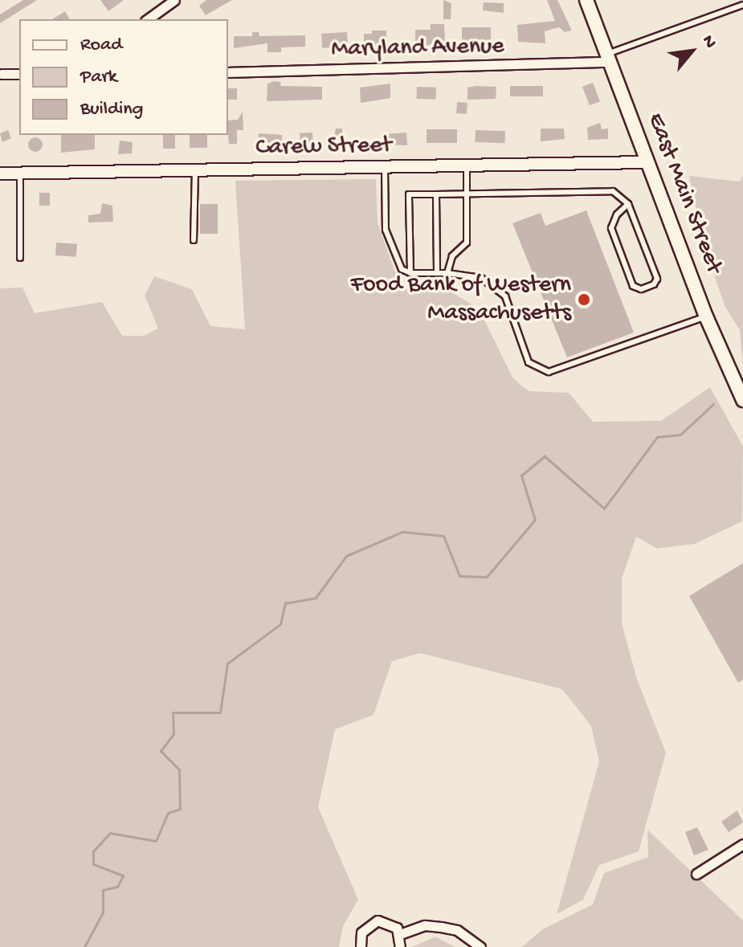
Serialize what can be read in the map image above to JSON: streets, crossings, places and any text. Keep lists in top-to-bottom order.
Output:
{
  "streets": {
    "main road": ["East Main Street"],
    "street": ["Maryland Avenue", "Carew Street"]
  },
  "crossings": [
    ["Maryland Avenue", "East Main Street"],
    ["Carew Street", "East Main Street"]
  ],
  "places": ["Food Bank of Western Massachusetts"],
  "legend": ["Road", "Park", "Building"],
  "north": "top right"
}
